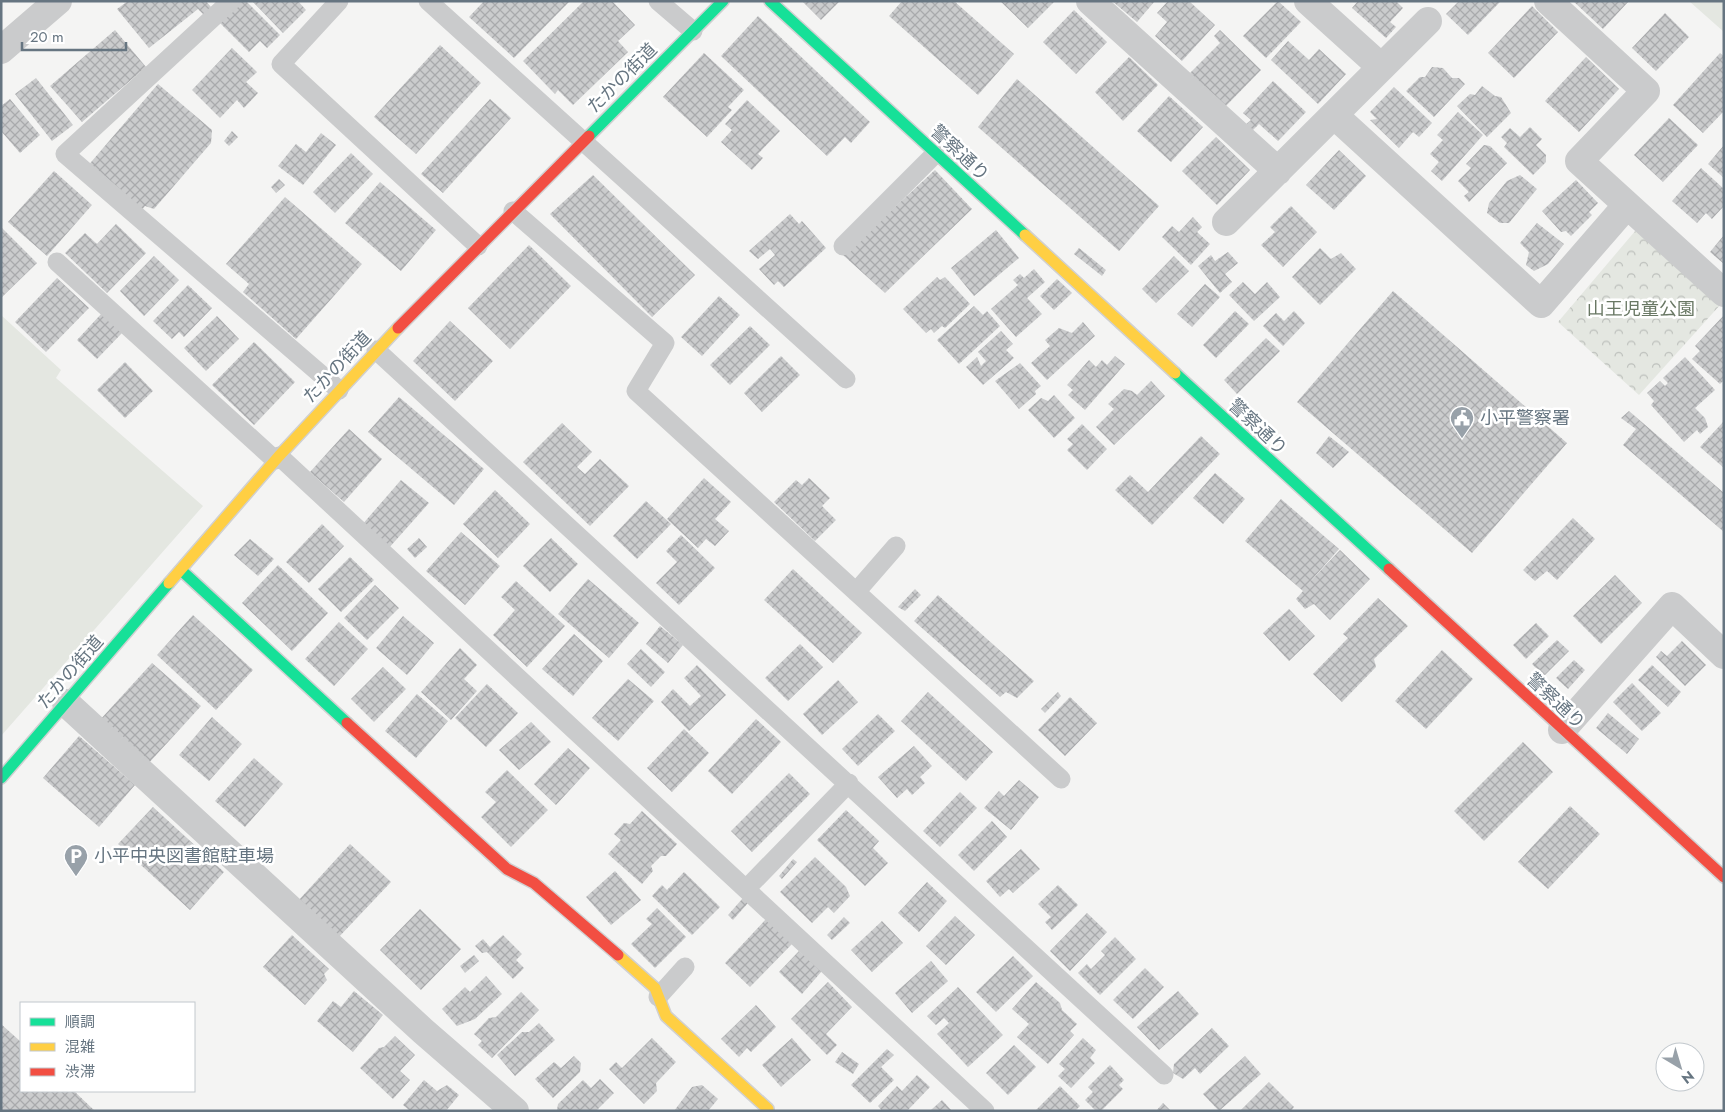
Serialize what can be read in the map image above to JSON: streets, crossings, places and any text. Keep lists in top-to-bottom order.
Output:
{
  "streets": {
    "street": ["たかの街道", "警察通り"]
  },
  "parks": ["山王児童公園"],
  "places": {
    "public building": ["小平警察署"],
    "parking": ["小平中央図書館駐車場"]
  },
  "legend": ["順調", "混雑", "渋滞"],
  "scale_bar": "20 m",
  "north": "bottom right"
}
